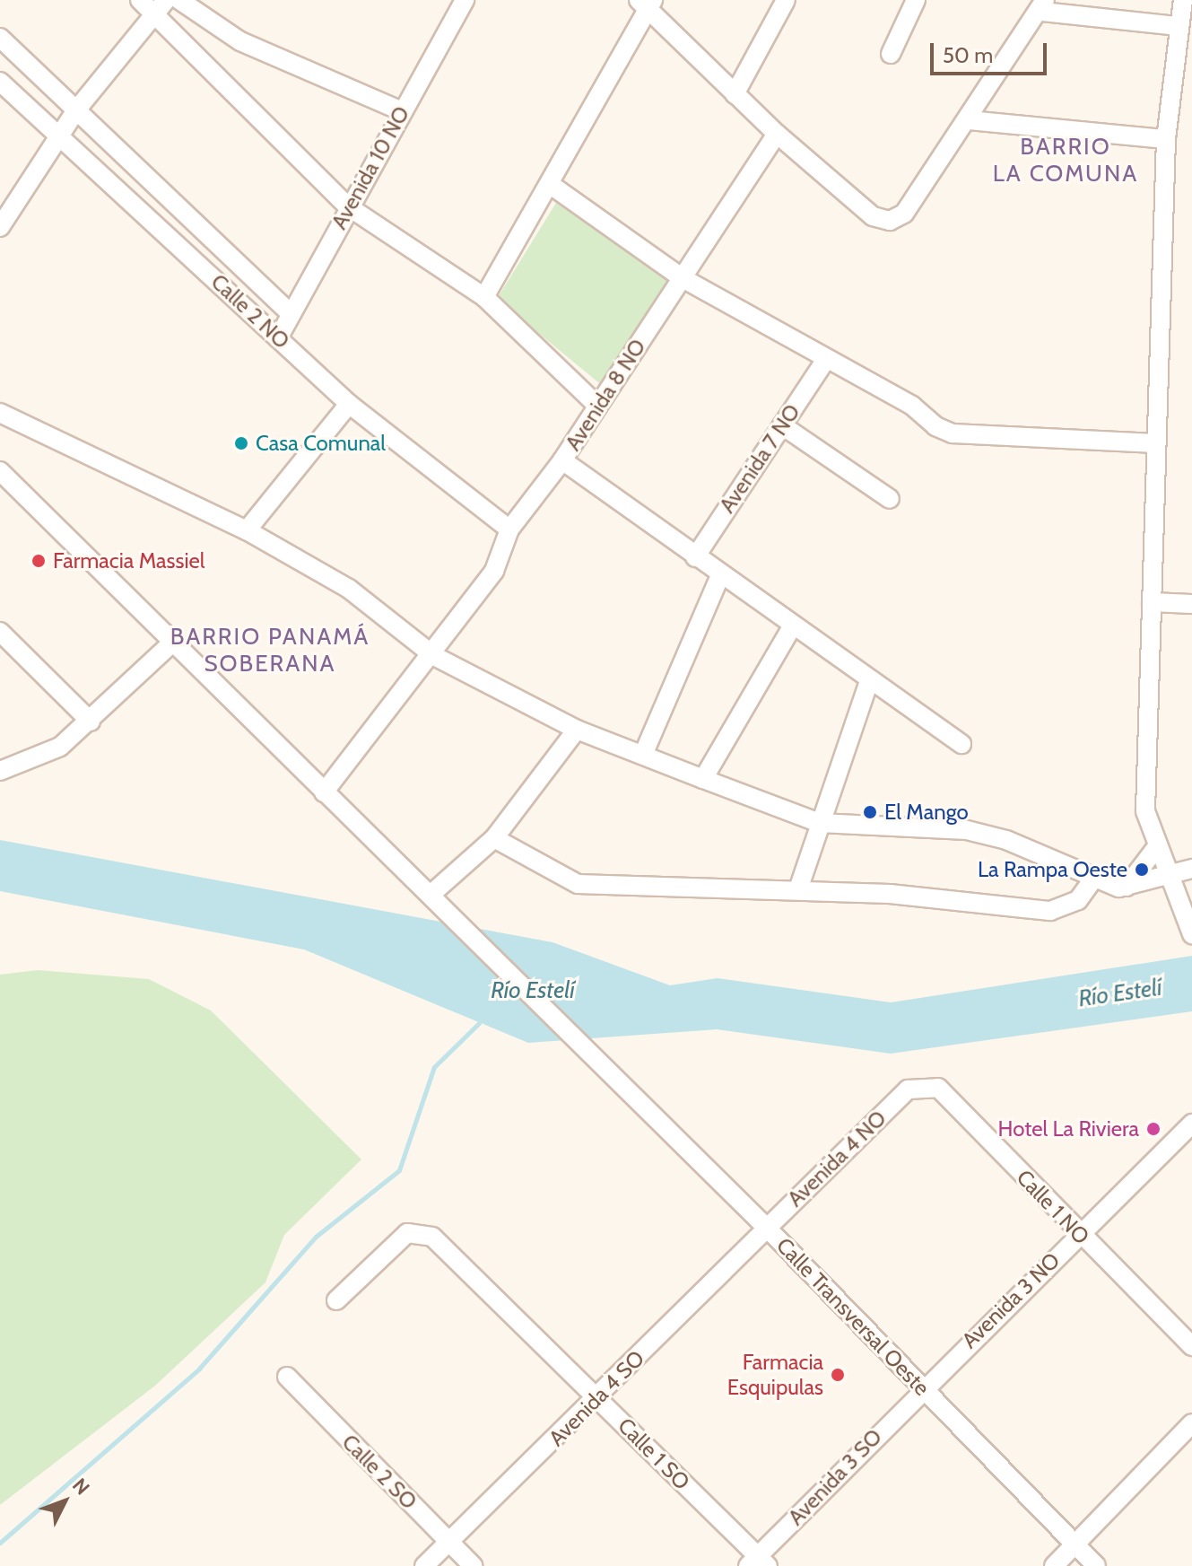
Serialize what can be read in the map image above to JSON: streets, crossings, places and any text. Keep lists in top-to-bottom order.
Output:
{
  "streets": {
    "street": [
      "Avenida 10 NO",
      "Calle 2 NO",
      "Avenida 8 NO",
      "Avenida 7 NO",
      "Avenida 4 NO",
      "Calle 1 NO",
      "Avenida 3 NO",
      "Calle Transversal Oeste",
      "Avenida 4 SO",
      "Calle 1 SO",
      "Calle 2 SO",
      "Avenida 3 SO"
    ]
  },
  "crossings": [
    ["Avenida 10 NO", "Calle 2 NO"],
    ["Calle 2 NO", "Avenida 8 NO"],
    ["Avenida 8 NO", "Calle Transversal Oeste"],
    ["Avenida 4 NO", "Calle 1 NO"],
    ["Avenida 4 NO", "Calle Transversal Oeste"],
    ["Avenida 4 NO", "Avenida 4 SO"],
    ["Calle 1 NO", "Avenida 3 NO"],
    ["Avenida 3 NO", "Calle Transversal Oeste"],
    ["Avenida 3 NO", "Avenida 3 SO"],
    ["Calle Transversal Oeste", "Avenida 4 SO"],
    ["Calle Transversal Oeste", "Avenida 3 SO"],
    ["Avenida 4 SO", "Calle 1 SO"],
    ["Avenida 4 SO", "Calle 2 SO"],
    ["Calle 1 SO", "Avenida 3 SO"]
  ],
  "districts": ["BARRIO LA COMUNA", "BARRIO PANAMÁ SOBERANA"],
  "water": ["Río Estelí"],
  "places": [
    "Casa Comunal",
    "Farmacia Massiel",
    "El Mango",
    "La Rampa Oeste",
    "Hotel La Riviera",
    "Farmacia Esquipulas"
  ],
  "scale_bar": "50 m",
  "north": "top right"
}
